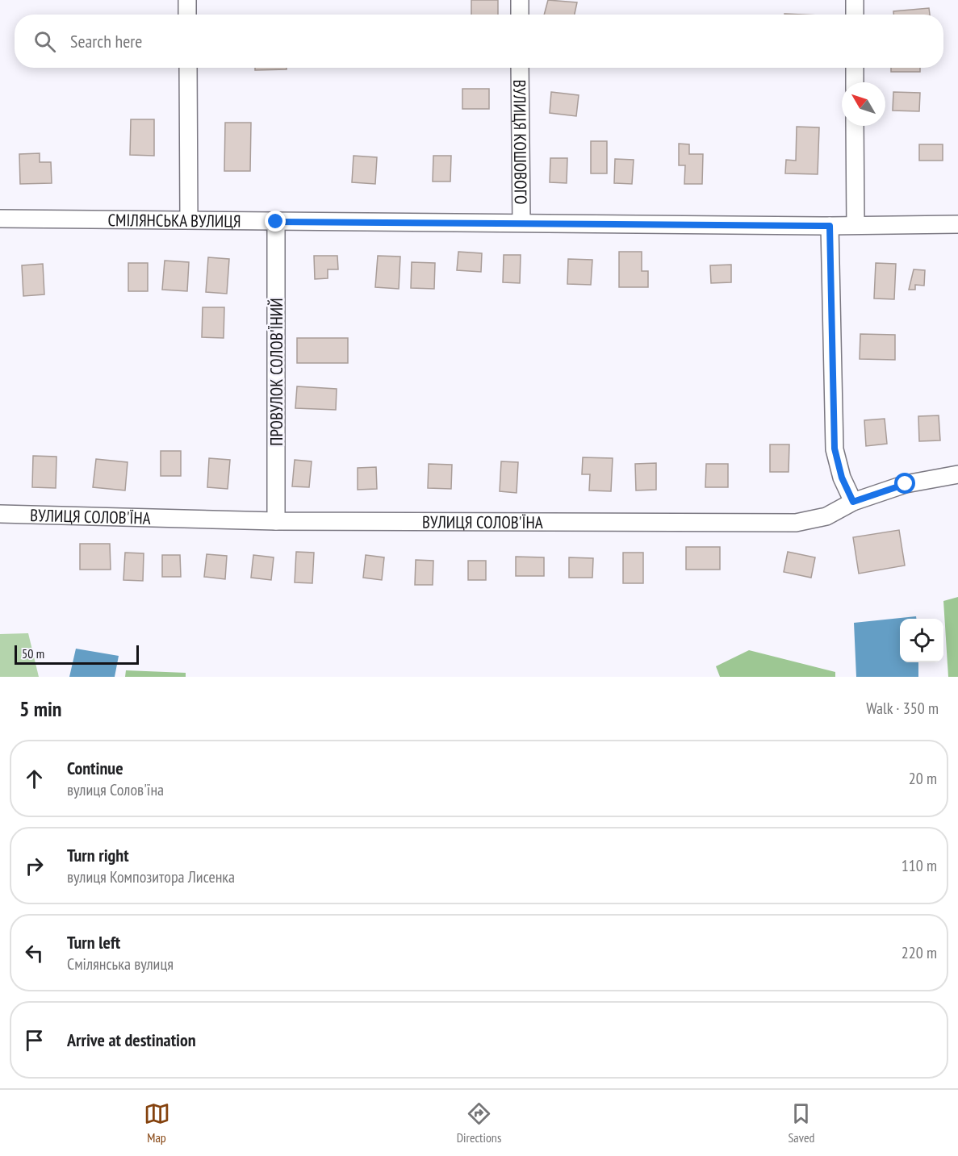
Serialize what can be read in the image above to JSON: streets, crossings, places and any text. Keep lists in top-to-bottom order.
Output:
{
  "streets": {
    "street": [
      "ВУЛИЦЯ КОШОВОГО",
      "СМІЛЯНСЬКА ВУЛИЦЯ",
      "ПРОВУЛОК СОЛОВ'ЇНИЙ",
      "ВУЛИЦЯ СОЛОВ'ЇНА"
    ]
  },
  "crossings": [
    ["ВУЛИЦЯ КОШОВОГО", "СМІЛЯНСЬКА ВУЛИЦЯ"],
    ["СМІЛЯНСЬКА ВУЛИЦЯ", "ПРОВУЛОК СОЛОВ'ЇНИЙ"],
    ["ПРОВУЛОК СОЛОВ'ЇНИЙ", "ВУЛИЦЯ СОЛОВ'ЇНА"]
  ],
  "scale_bar": "50 m",
  "north": "top left",
  "page": {
    "search": "Search here",
    "scale": "50 m",
    "heading": ["5 min", "Walk · 350 m"],
    "list": [
      ["Continue", "вулиця Солов'їна", "20 m"],
      ["Turn right", "вулиця Композитора Лисенка", "110 m"],
      ["Turn left", "Смілянська вулиця", "220 m"],
      "Arrive at destination"
    ],
    "nav": ["Map", "Directions", "Saved"]
  }
}
